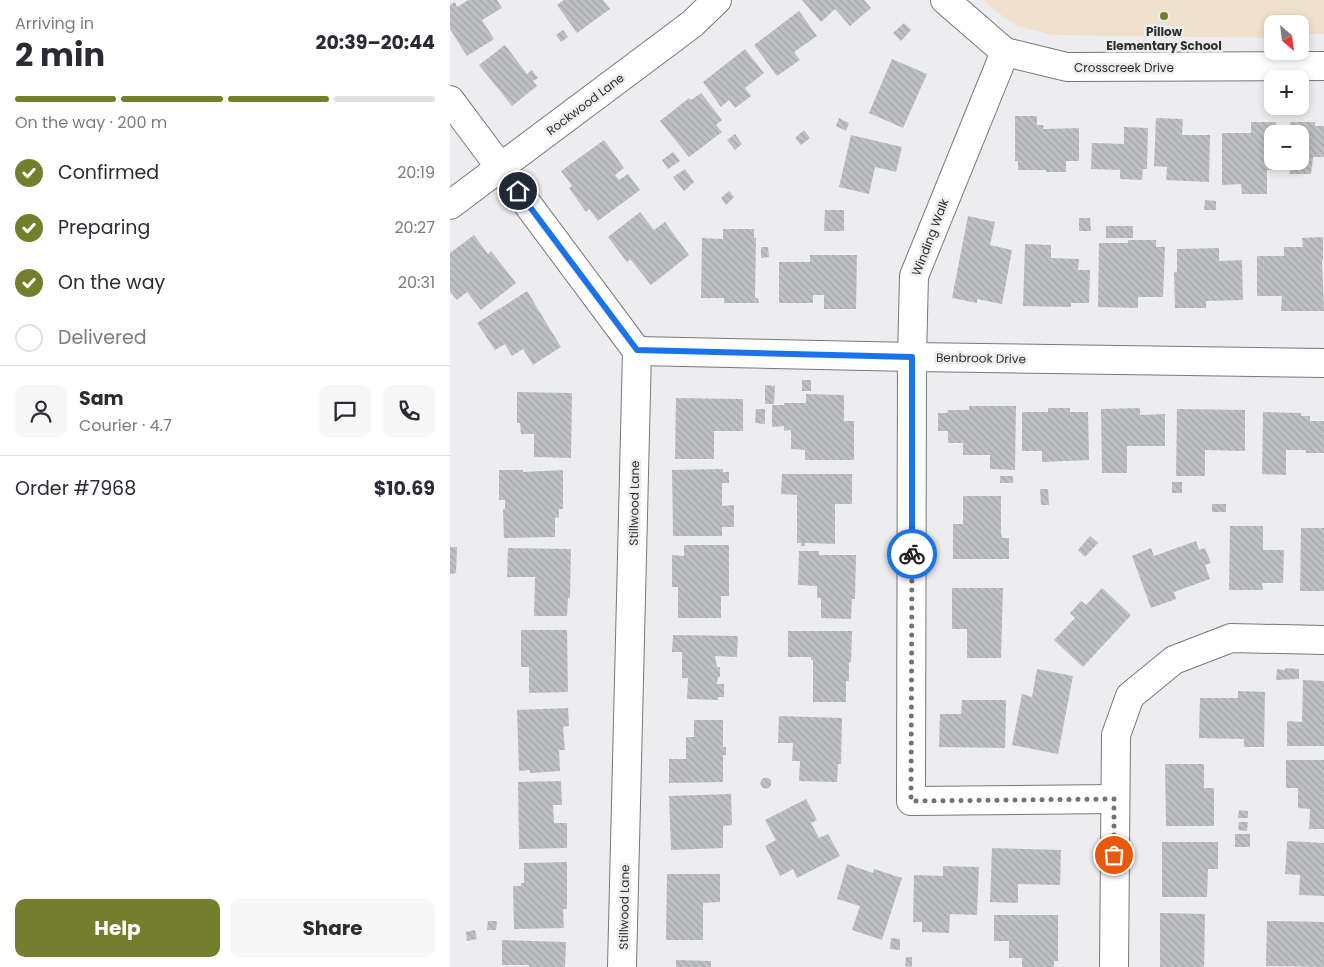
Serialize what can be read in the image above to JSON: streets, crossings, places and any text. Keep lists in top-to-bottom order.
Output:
{
  "streets": {
    "street": [
      "Crosscreek Drive",
      "Rockwood Lane",
      "Winding Walk",
      "Benbrook Drive",
      "Stillwood Lane"
    ]
  },
  "crossings": [
    ["Crosscreek Drive", "Winding Walk"],
    ["Winding Walk", "Benbrook Drive"],
    ["Benbrook Drive", "Stillwood Lane"]
  ],
  "places": ["Pillow Elementary School"],
  "north": "bottom right",
  "page": {
    "heading": ["2 min", "Arriving in", "20:39–20:44"],
    "panel": [
      "Sam",
      "Courier · 4.7",
      "Order #7968",
      "$10.69"
    ],
    "map_buttons": ["+", "−"],
    "bar": "On the way · 200 m",
    "list": [
      ["Confirmed", "20:19"],
      ["Preparing", "20:27"],
      ["On the way", "20:31"],
      "Delivered"
    ],
    "buttons": ["Help", "Share"]
  }
}
